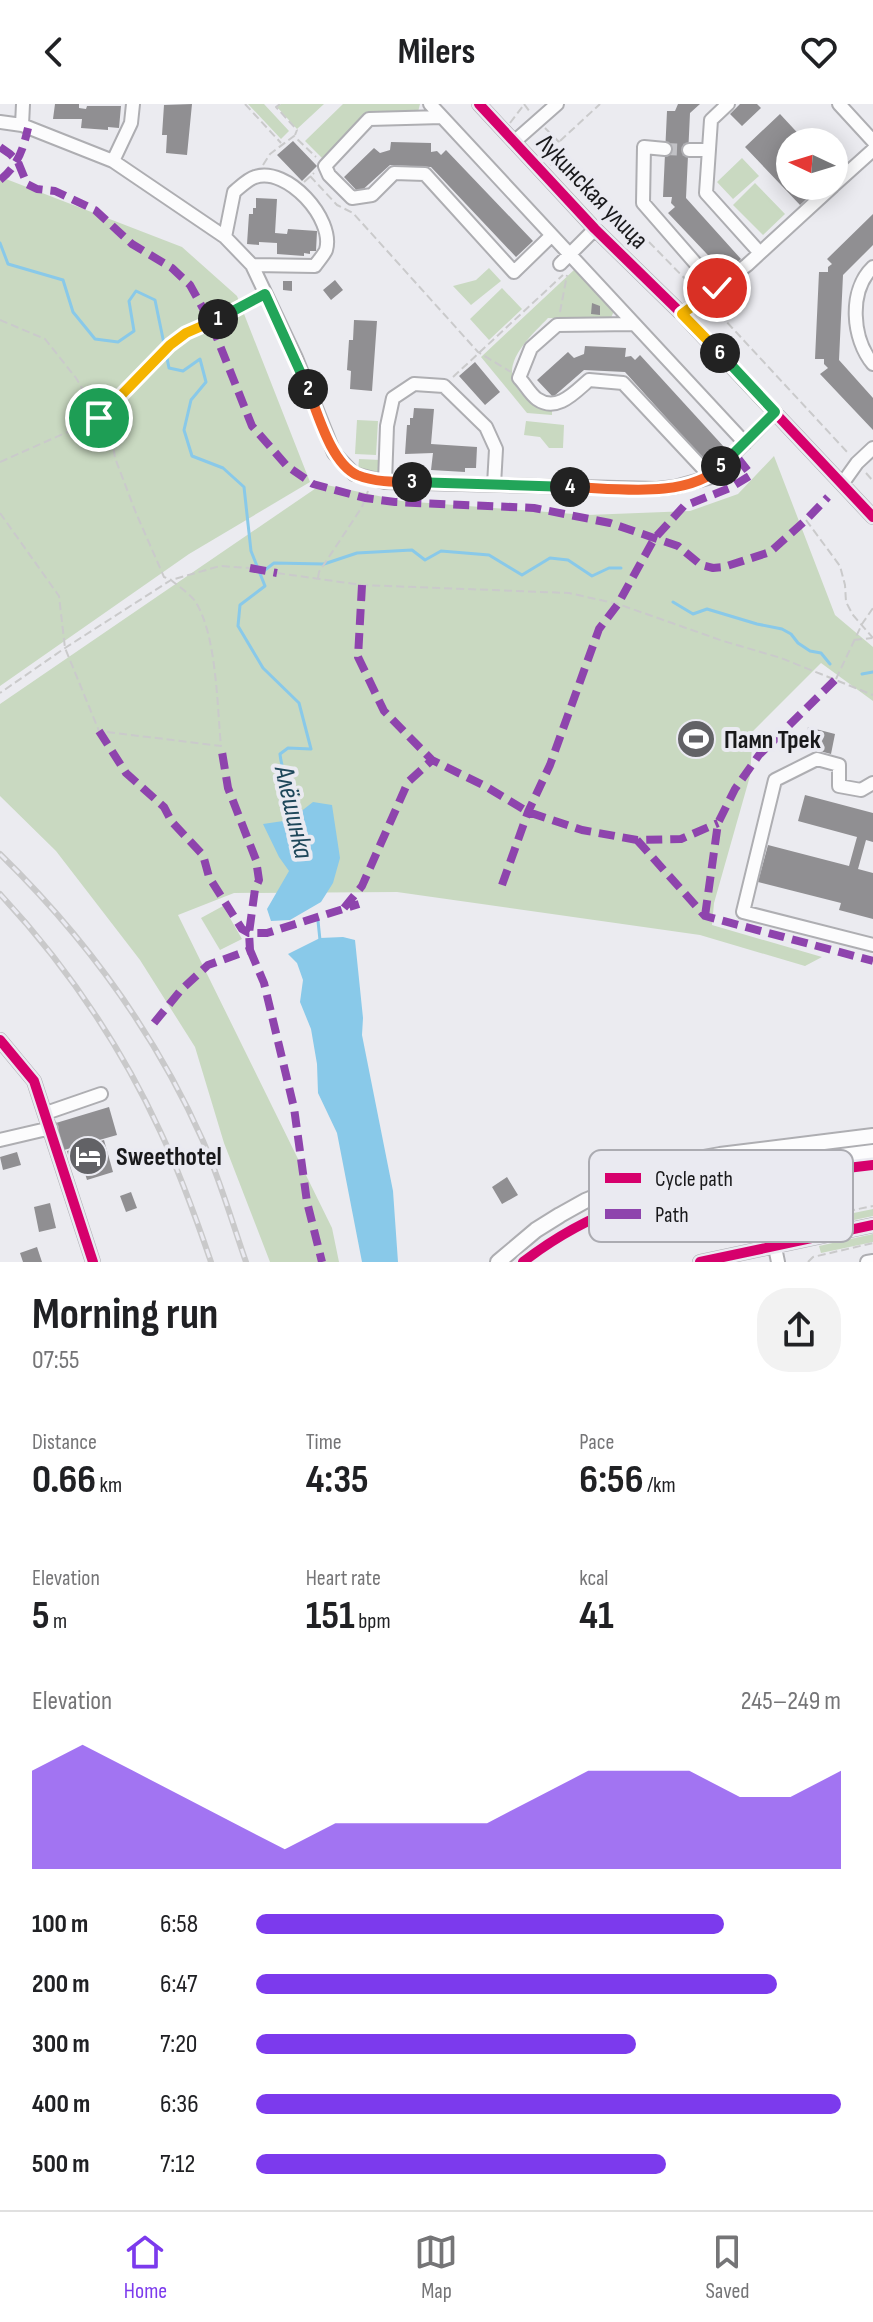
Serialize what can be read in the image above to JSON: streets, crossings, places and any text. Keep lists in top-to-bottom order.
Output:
{
  "streets": {
    "street": ["Лукинская улица"]
  },
  "water": ["Алёшинка"],
  "places": {
    "sports": ["Памп Трек"],
    "hotel": ["Sweethotel"]
  },
  "legend": ["Cycle path", "Path"],
  "north": "left",
  "page": {
    "header": "Milers",
    "pins": [
      "1",
      "6",
      "2",
      "5",
      "3",
      "4"
    ],
    "heading": ["Morning run", "07:55"],
    "stats": [
      ["Distance", "0.66 km"],
      ["Time", "4:35"],
      ["Pace", "6:56 /km"],
      ["Elevation", "5 m"],
      ["Heart rate", "151 bpm"],
      ["kcal", "41"]
    ],
    "chart": ["Elevation", "245–249 m"],
    "list": [
      {
        "name": "100 m",
        "note": "6:58"
      },
      {
        "name": "200 m",
        "note": "6:47"
      },
      {
        "name": "300 m",
        "note": "7:20"
      },
      {
        "name": "400 m",
        "note": "6:36"
      },
      {
        "name": "500 m",
        "note": "7:12"
      }
    ],
    "tabs": ["Home", "Map", "Saved"]
  }
}
